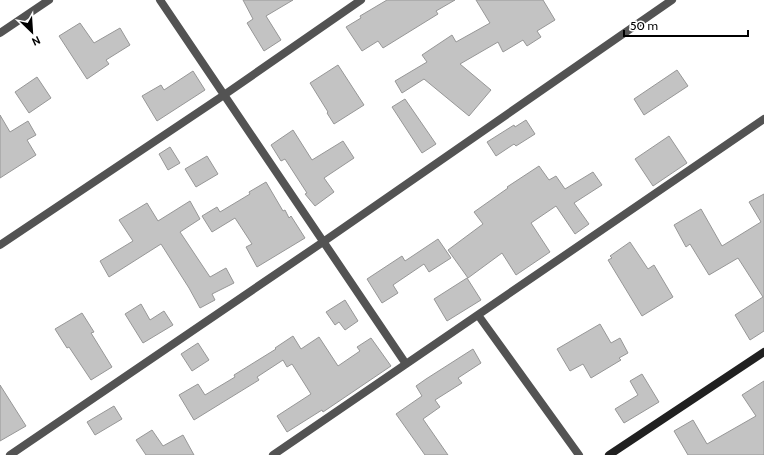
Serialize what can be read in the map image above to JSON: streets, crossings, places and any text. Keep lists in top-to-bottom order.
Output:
{
  "scale_bar": "50 m",
  "north": "bottom right"
}
